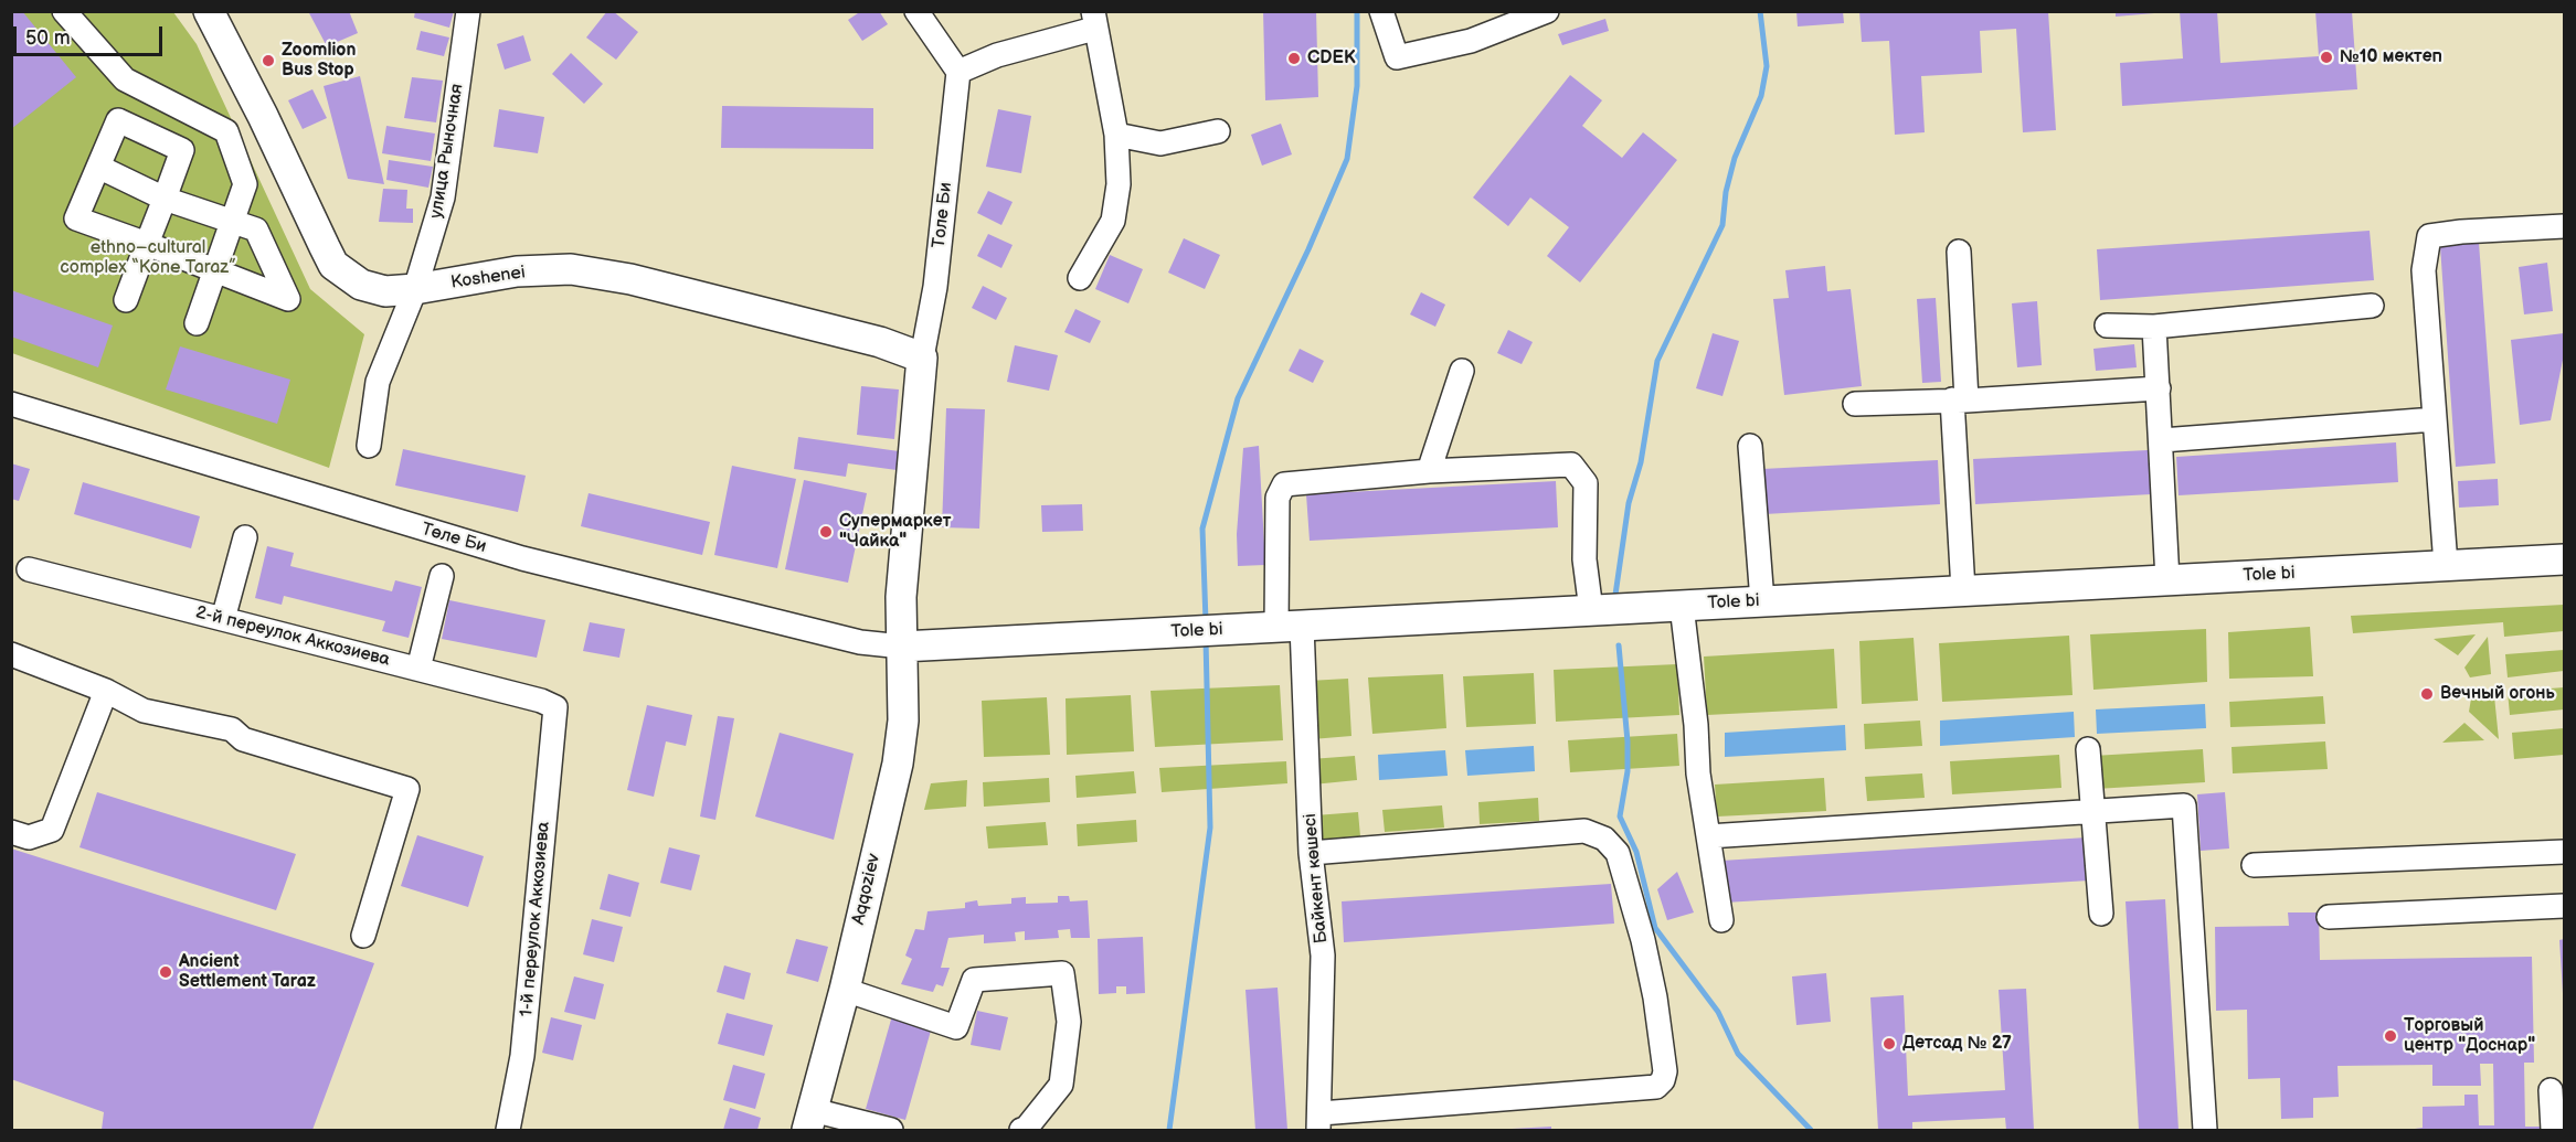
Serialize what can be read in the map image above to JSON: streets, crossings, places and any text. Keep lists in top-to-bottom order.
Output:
{
  "streets": {
    "main road": ["Koshenei", "Tole bi", "Aqqoziev"],
    "street": [
      "улица Рыночная",
      "Толе Би",
      "Төле Би",
      "2-й переулок Аккозиева",
      "Байкент көшесі",
      "1-й переулок Аккозиева"
    ]
  },
  "crossings": [
    ["улица Рыночная", "Koshenei"],
    ["Толе Би", "Koshenei"],
    ["Толе Би", "Aqqoziev"],
    ["Koshenei", "Aqqoziev"],
    ["Төле Би", "Tole bi"],
    ["Төле Би", "Aqqoziev"],
    ["Tole bi", "Байкент көшесі"],
    ["Tole bi", "Aqqoziev"],
    ["2-й переулок Аккозиева", "1-й переулок Аккозиева"]
  ],
  "parks": ["ethno–cultural complex “Kone Taraz”"],
  "places": [
    "№10 мектеп",
    "CDEK",
    "Zoomlion Bus Stop",
    "Супермаркет \"Чайка\"",
    "Вечный огонь",
    "Ancient Settlement Taraz",
    "Торговый центр \"Доснар\"",
    "Детсад № 27"
  ],
  "scale_bar": "50 m"
}
